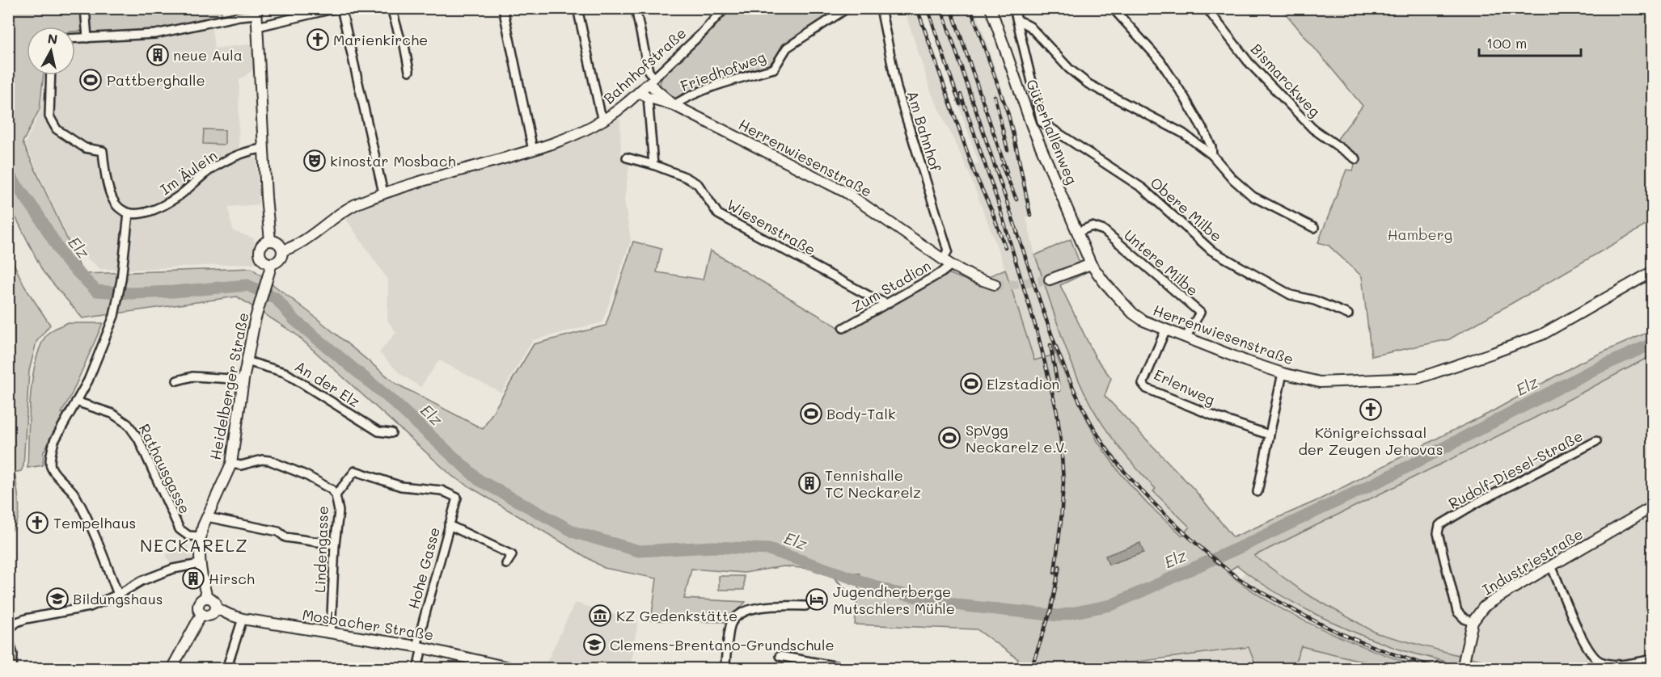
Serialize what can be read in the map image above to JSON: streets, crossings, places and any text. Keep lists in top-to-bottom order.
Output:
{
  "streets": {
    "street": [
      "Bahnhofstraße",
      "Friedhofweg",
      "Bismarckweg",
      "Am Bahnhof",
      "Güterhallenweg",
      "Herrenwiesenstraße",
      "Im Äulein",
      "Obere Milbe",
      "Wiesenstraße",
      "Untere Milbe",
      "Zum Stadion",
      "An der Elz",
      "Heidelberger Straße",
      "Erlenweg",
      "Rathausgasse",
      "Rudolf-Diesel-Straße",
      "Lindengasse",
      "Industriestraße",
      "Hohe Gasse",
      "Mosbacher Straße"
    ]
  },
  "crossings": [
    ["Bahnhofstraße", "Herrenwiesenstraße"],
    ["Bahnhofstraße", "Heidelberger Straße"],
    ["Friedhofweg", "Herrenwiesenstraße"],
    ["Am Bahnhof", "Herrenwiesenstraße"],
    ["Am Bahnhof", "Zum Stadion"],
    ["Güterhallenweg", "Herrenwiesenstraße"],
    ["Güterhallenweg", "Untere Milbe"],
    ["Herrenwiesenstraße", "Untere Milbe"],
    ["Herrenwiesenstraße", "Zum Stadion"],
    ["Herrenwiesenstraße", "Erlenweg"],
    ["Wiesenstraße", "Zum Stadion"],
    ["An der Elz", "Heidelberger Straße"],
    ["Heidelberger Straße", "Rathausgasse"],
    ["Heidelberger Straße", "Lindengasse"],
    ["Heidelberger Straße", "Mosbacher Straße"],
    ["Rudolf-Diesel-Straße", "Industriestraße"],
    ["Lindengasse", "Hohe Gasse"],
    ["Lindengasse", "Mosbacher Straße"],
    ["Hohe Gasse", "Mosbacher Straße"]
  ],
  "districts": ["NECKARELZ"],
  "water": ["Elz"],
  "parks": ["Hamberg"],
  "places": {
    "church": ["Marienkirche", "Königreichssaal der Zeugen Jehovas", "Tempelhaus"],
    "building": ["neue Aula", "Tennishalle TC Neckarelz", "Hirsch"],
    "sports": [
      "Pattberghalle",
      "Elzstadion",
      "Body-Talk",
      "SpVgg Neckarelz e.V."
    ],
    "theatre": ["kinostar Mosbach"],
    "school or university": ["Bildungshaus", "Clemens-Brentano-Grundschule"],
    "hotel": ["Jugendherberge Mutschlers Mühle"],
    "museum": ["KZ Gedenkstätte"]
  },
  "scale_bar": "100 m",
  "north": "top"
}
